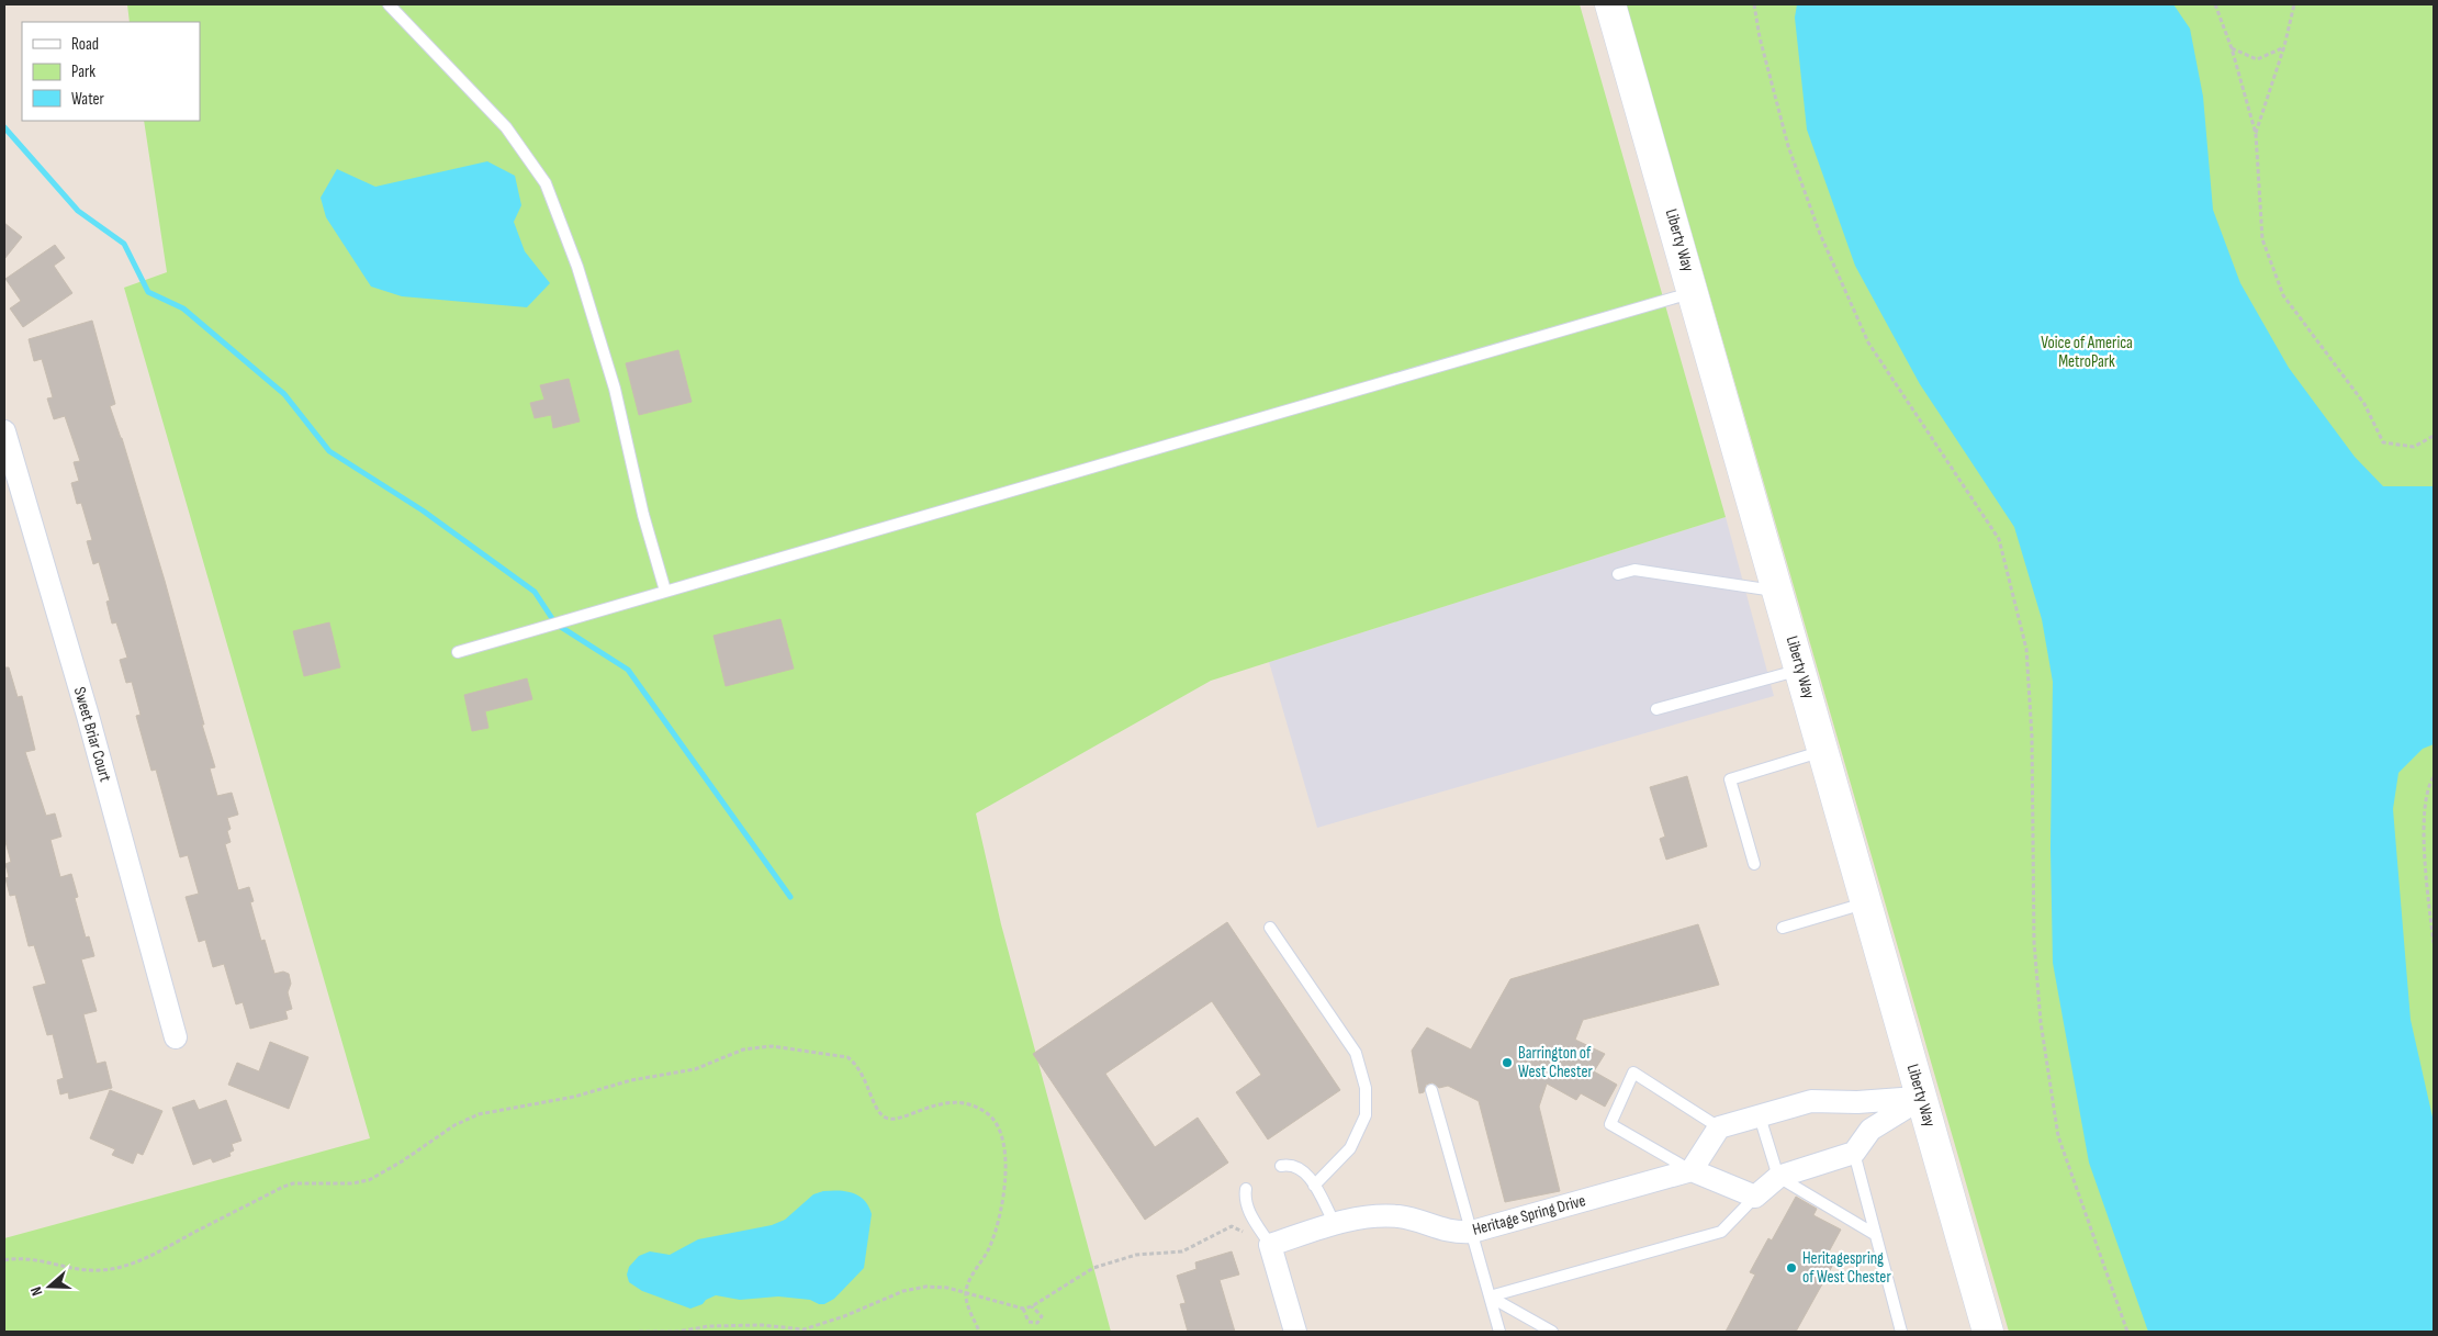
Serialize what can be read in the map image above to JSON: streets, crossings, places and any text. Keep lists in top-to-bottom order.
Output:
{
  "streets": {
    "main road": ["Liberty Way"],
    "street": ["Sweet Briar Court", "Heritage Spring Drive"]
  },
  "parks": ["Voice of America MetroPark"],
  "places": ["Barrington of West Chester", "Heritagespring of West Chester"],
  "legend": ["Road", "Park", "Water"],
  "north": "left"
}
